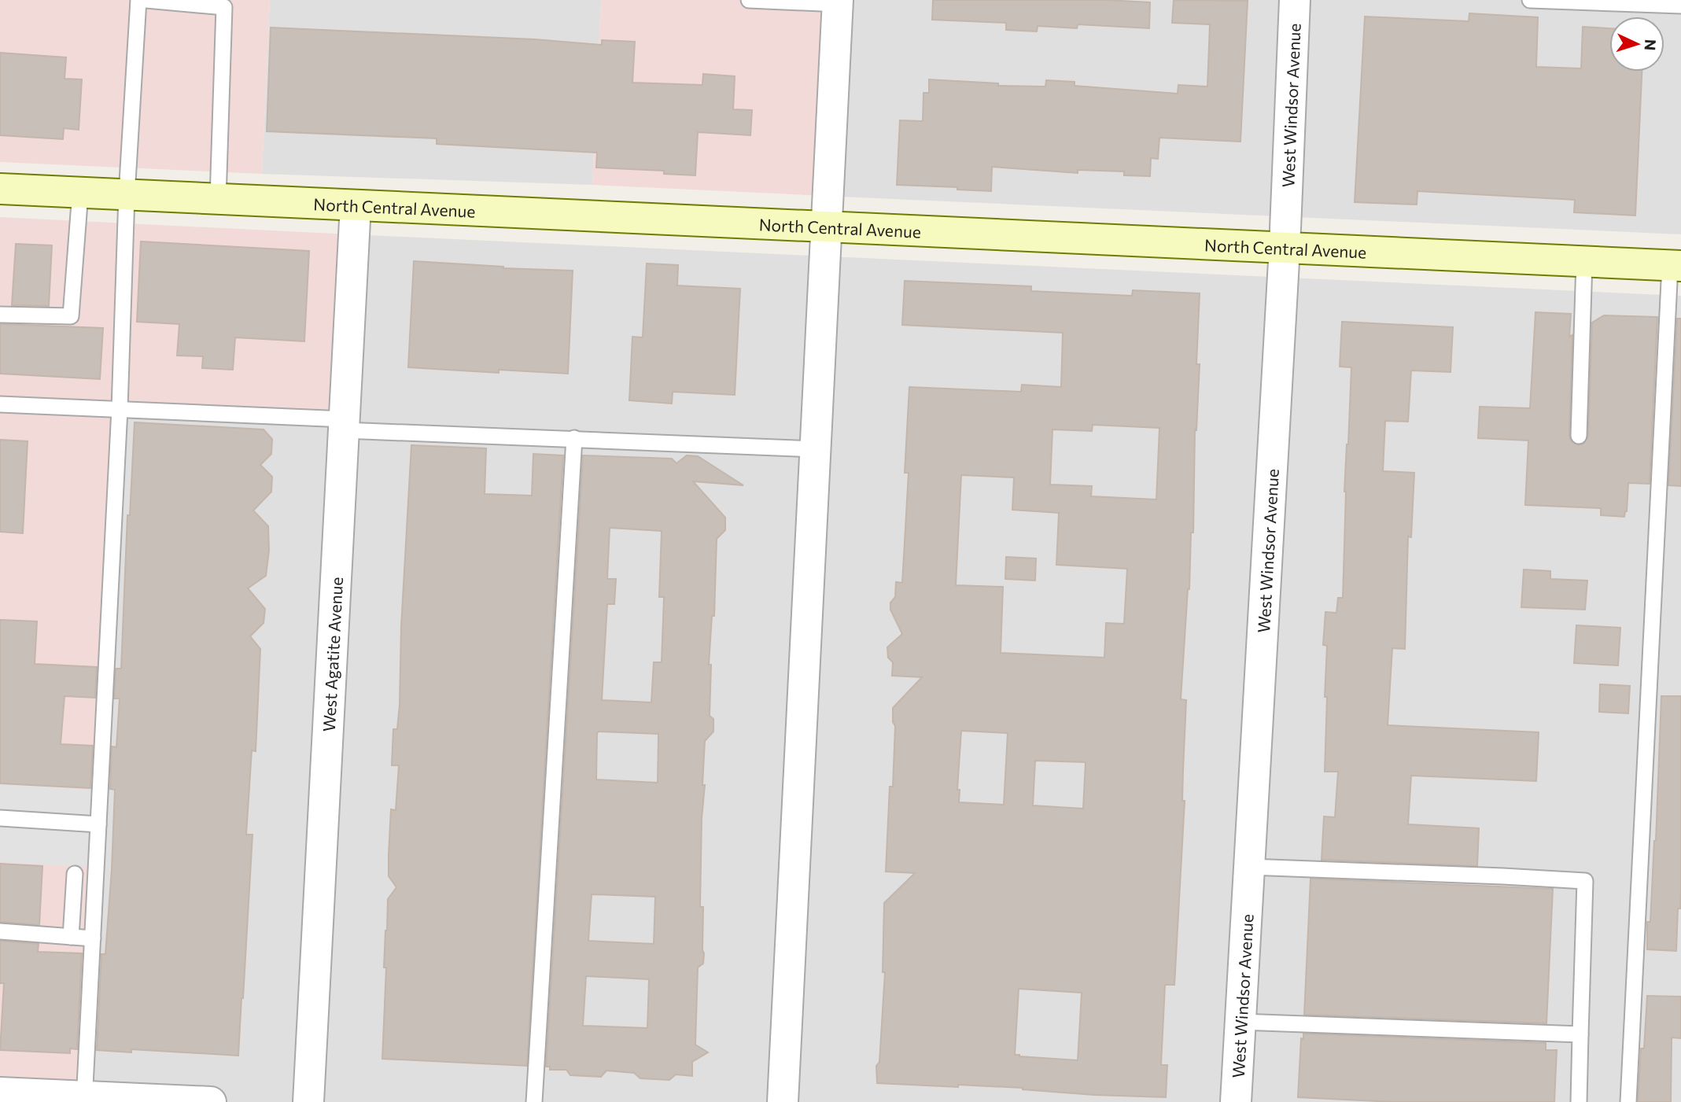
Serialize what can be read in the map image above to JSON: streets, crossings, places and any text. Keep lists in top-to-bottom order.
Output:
{
  "streets": {
    "main road": ["North Central Avenue"],
    "street": ["West Windsor Avenue", "West Agatite Avenue"]
  },
  "crossings": [
    ["West Windsor Avenue", "North Central Avenue"],
    ["North Central Avenue", "West Agatite Avenue"]
  ],
  "north": "right"
}
